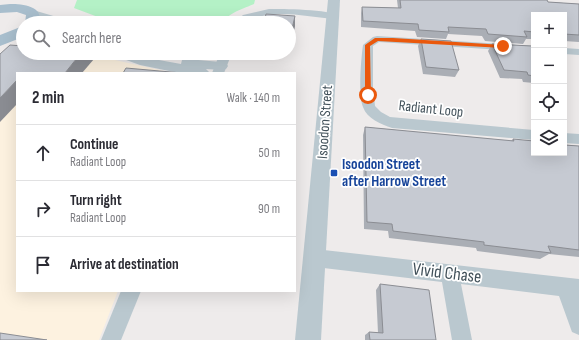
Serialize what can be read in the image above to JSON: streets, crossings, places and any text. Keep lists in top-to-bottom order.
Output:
{
  "streets": {
    "street": ["Radiant Loop", "Isoodon Street", "Vivid Chase"]
  },
  "crossings": [
    ["Isoodon Street", "Vivid Chase"]
  ],
  "places": {
    "transit": ["Isoodon Street after Harrow Street"]
  },
  "page": {
    "map_buttons": ["+", "−"],
    "search": "Search here",
    "heading": ["2 min", "Walk · 140 m"],
    "list": [
      ["Continue", "Radiant Loop", "50 m"],
      ["Turn right", "Radiant Loop", "90 m"],
      "Arrive at destination"
    ]
  }
}
